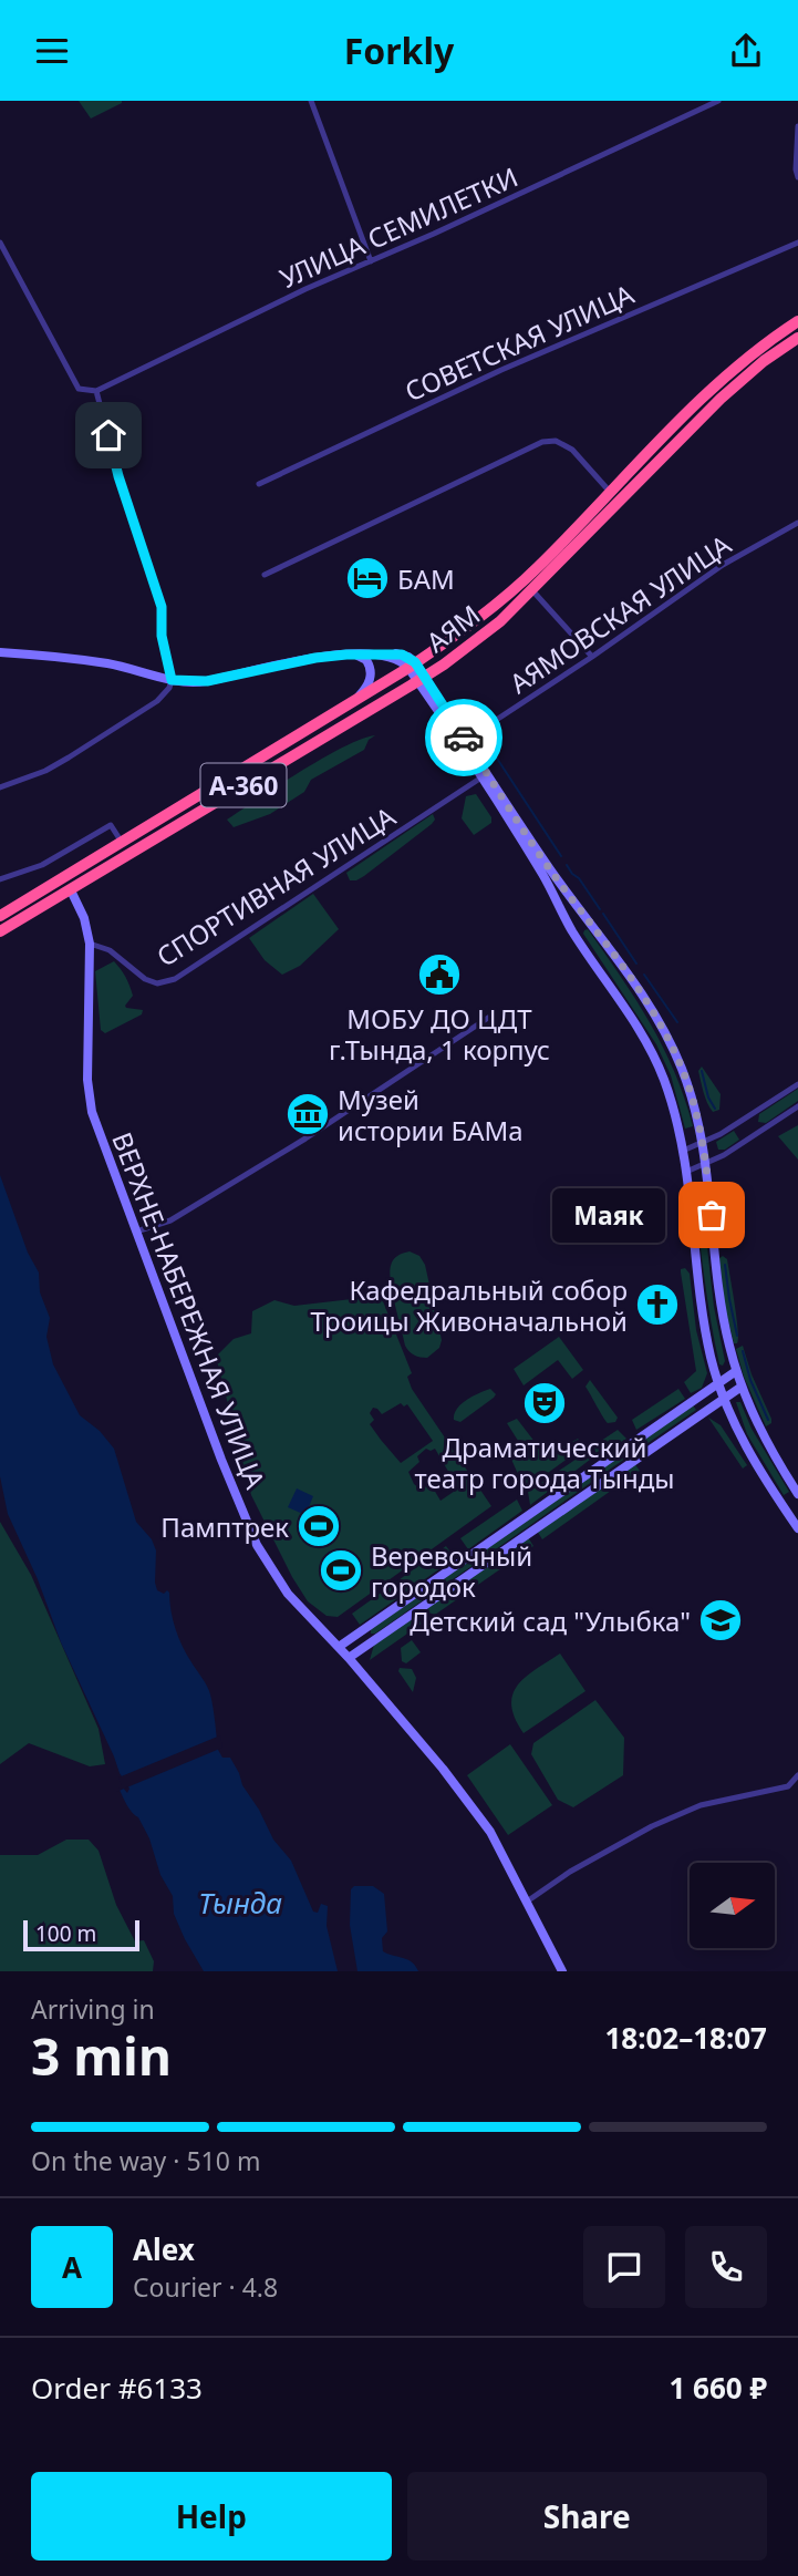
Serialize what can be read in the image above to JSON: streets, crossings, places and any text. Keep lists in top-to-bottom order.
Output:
{
  "streets": {
    "highway": ["АЯМ", "А-360"],
    "street": [
      "УЛИЦА СЕМИЛЕТКИ",
      "СОВЕТСКАЯ УЛИЦА",
      "АЯМОВСКАЯ УЛИЦА",
      "СПОРТИВНАЯ УЛИЦА",
      "ВЕРХНЕ-НАБЕРЕЖНАЯ УЛИЦА"
    ]
  },
  "crossings": [
    ["АЯМ", "ВЕРХНЕ-НАБЕРЕЖНАЯ УЛИЦА"],
    ["СПОРТИВНАЯ УЛИЦА", "ВЕРХНЕ-НАБЕРЕЖНАЯ УЛИЦА"]
  ],
  "water": ["Тында"],
  "places": {
    "hotel": ["БАМ"],
    "public building": ["МОБУ ДО ЦДТ г.Тында, 1 корпус"],
    "museum": ["Музей истории БАМа"],
    "other": ["Маяк"],
    "church": ["Кафедральный собор Троицы Живоначальной"],
    "theatre": ["Драматический театр города Тынды"],
    "sports": ["Памптрек", "Веревочный городок"],
    "school or university": ["Детский сад \"Улыбка\""]
  },
  "scale_bar": "100 m",
  "north": "right",
  "page": {
    "header": "Forkly",
    "bubble": "Маяк",
    "scale": "100 m",
    "heading": ["3 min", "Arriving in", "18:02–18:07"],
    "panel": [
      "Alex",
      "Courier · 4.8",
      "Order #6133",
      "1 660 ₽"
    ],
    "bar": "On the way · 510 m",
    "round": "A",
    "buttons": ["Help", "Share"]
  }
}
